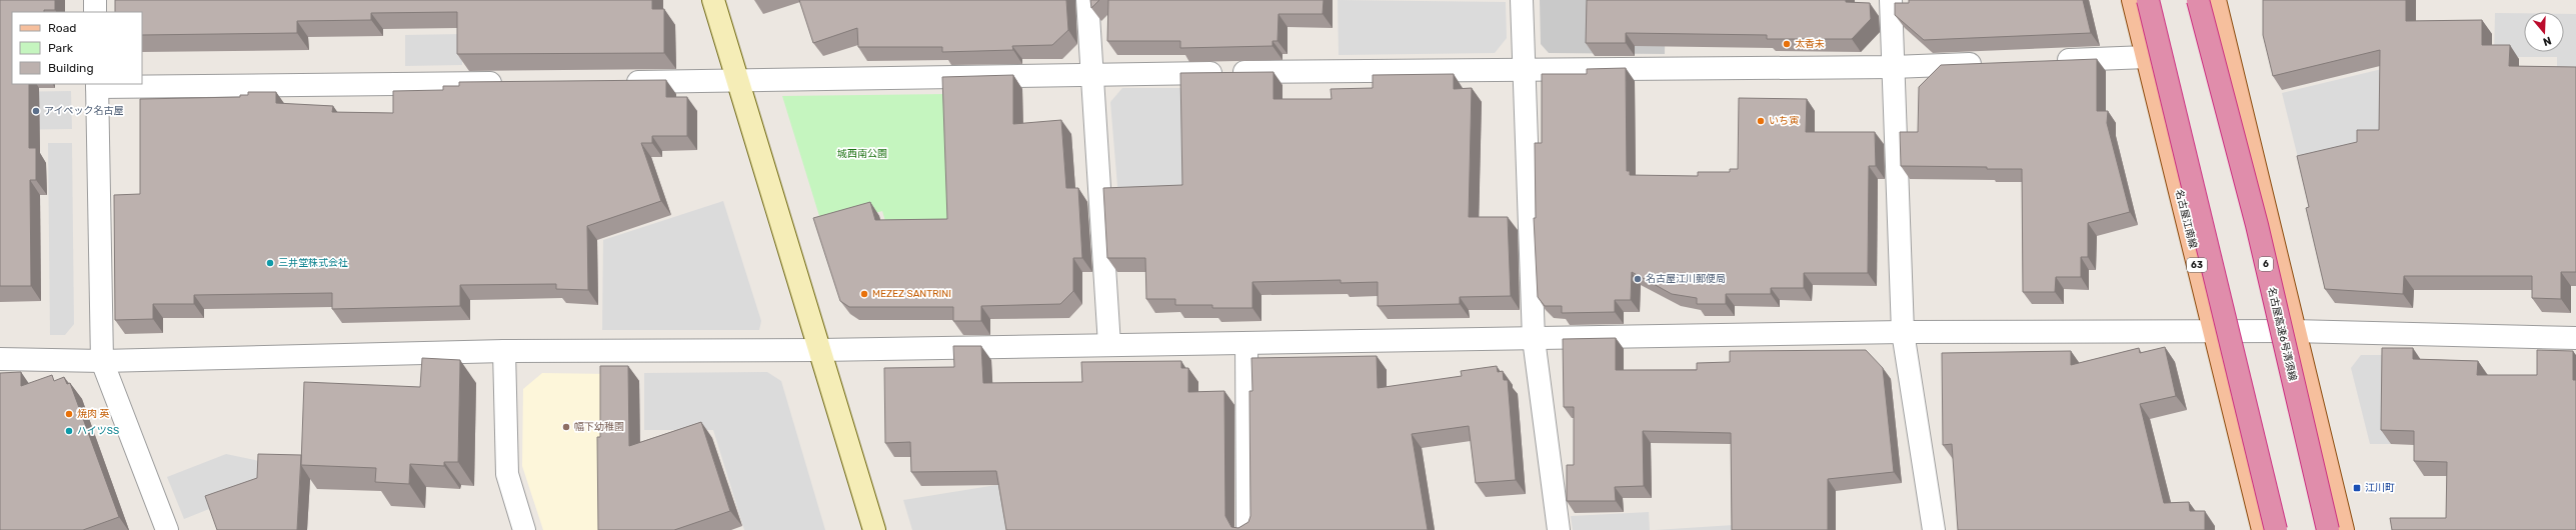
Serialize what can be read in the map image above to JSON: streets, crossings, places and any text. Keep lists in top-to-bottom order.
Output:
{
  "streets": {
    "highway": ["6", "名古屋高速6号清須線"],
    "main road": ["名古屋江南線", "63"]
  },
  "parks": ["城西南公園"],
  "places": {
    "other": [
      "太香未",
      "アイペック名古屋",
      "いち寅",
      "三井堂株式会社",
      "名古屋江川郵便局",
      "MEZEZ SANTRINI",
      "焼肉 英",
      "幅下幼稚園",
      "ハイツSS"
    ],
    "transit": ["江川町"]
  },
  "legend": ["Road", "Park", "Building"],
  "north": "bottom"
}
